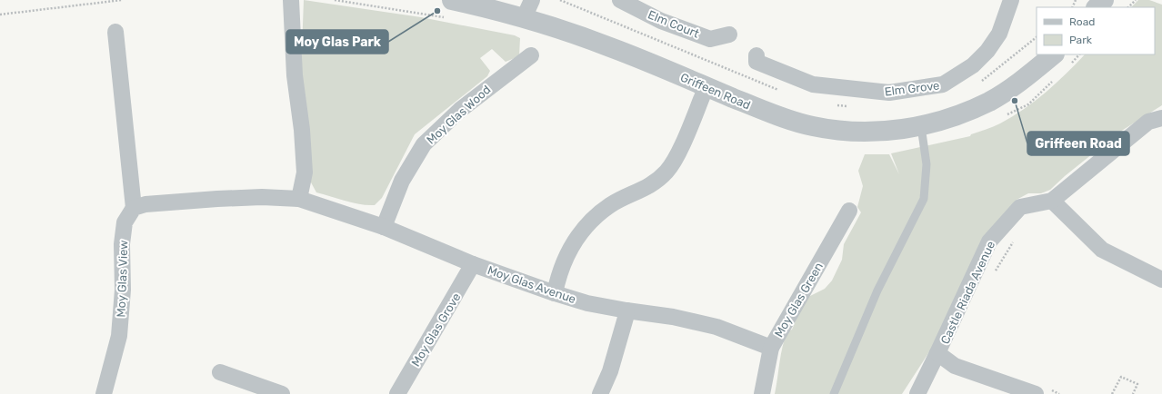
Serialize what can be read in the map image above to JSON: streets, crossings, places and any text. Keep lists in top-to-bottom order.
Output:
{
  "streets": {
    "street": [
      "Elm Court",
      "Elm Grove",
      "Griffeen Road",
      "Moy Glas Wood",
      "Moy Glas View",
      "Moy Glas Avenue",
      "Castle Riada Avenue",
      "Moy Glas Green",
      "Moy Glas Grove"
    ]
  },
  "crossings": [
    ["Moy Glas Wood", "Moy Glas Avenue"],
    ["Moy Glas Avenue", "Moy Glas Green"],
    ["Moy Glas Avenue", "Moy Glas Grove"]
  ],
  "places": ["Moy Glas Park", "Griffeen Road"],
  "legend": ["Road", "Park"]
}
